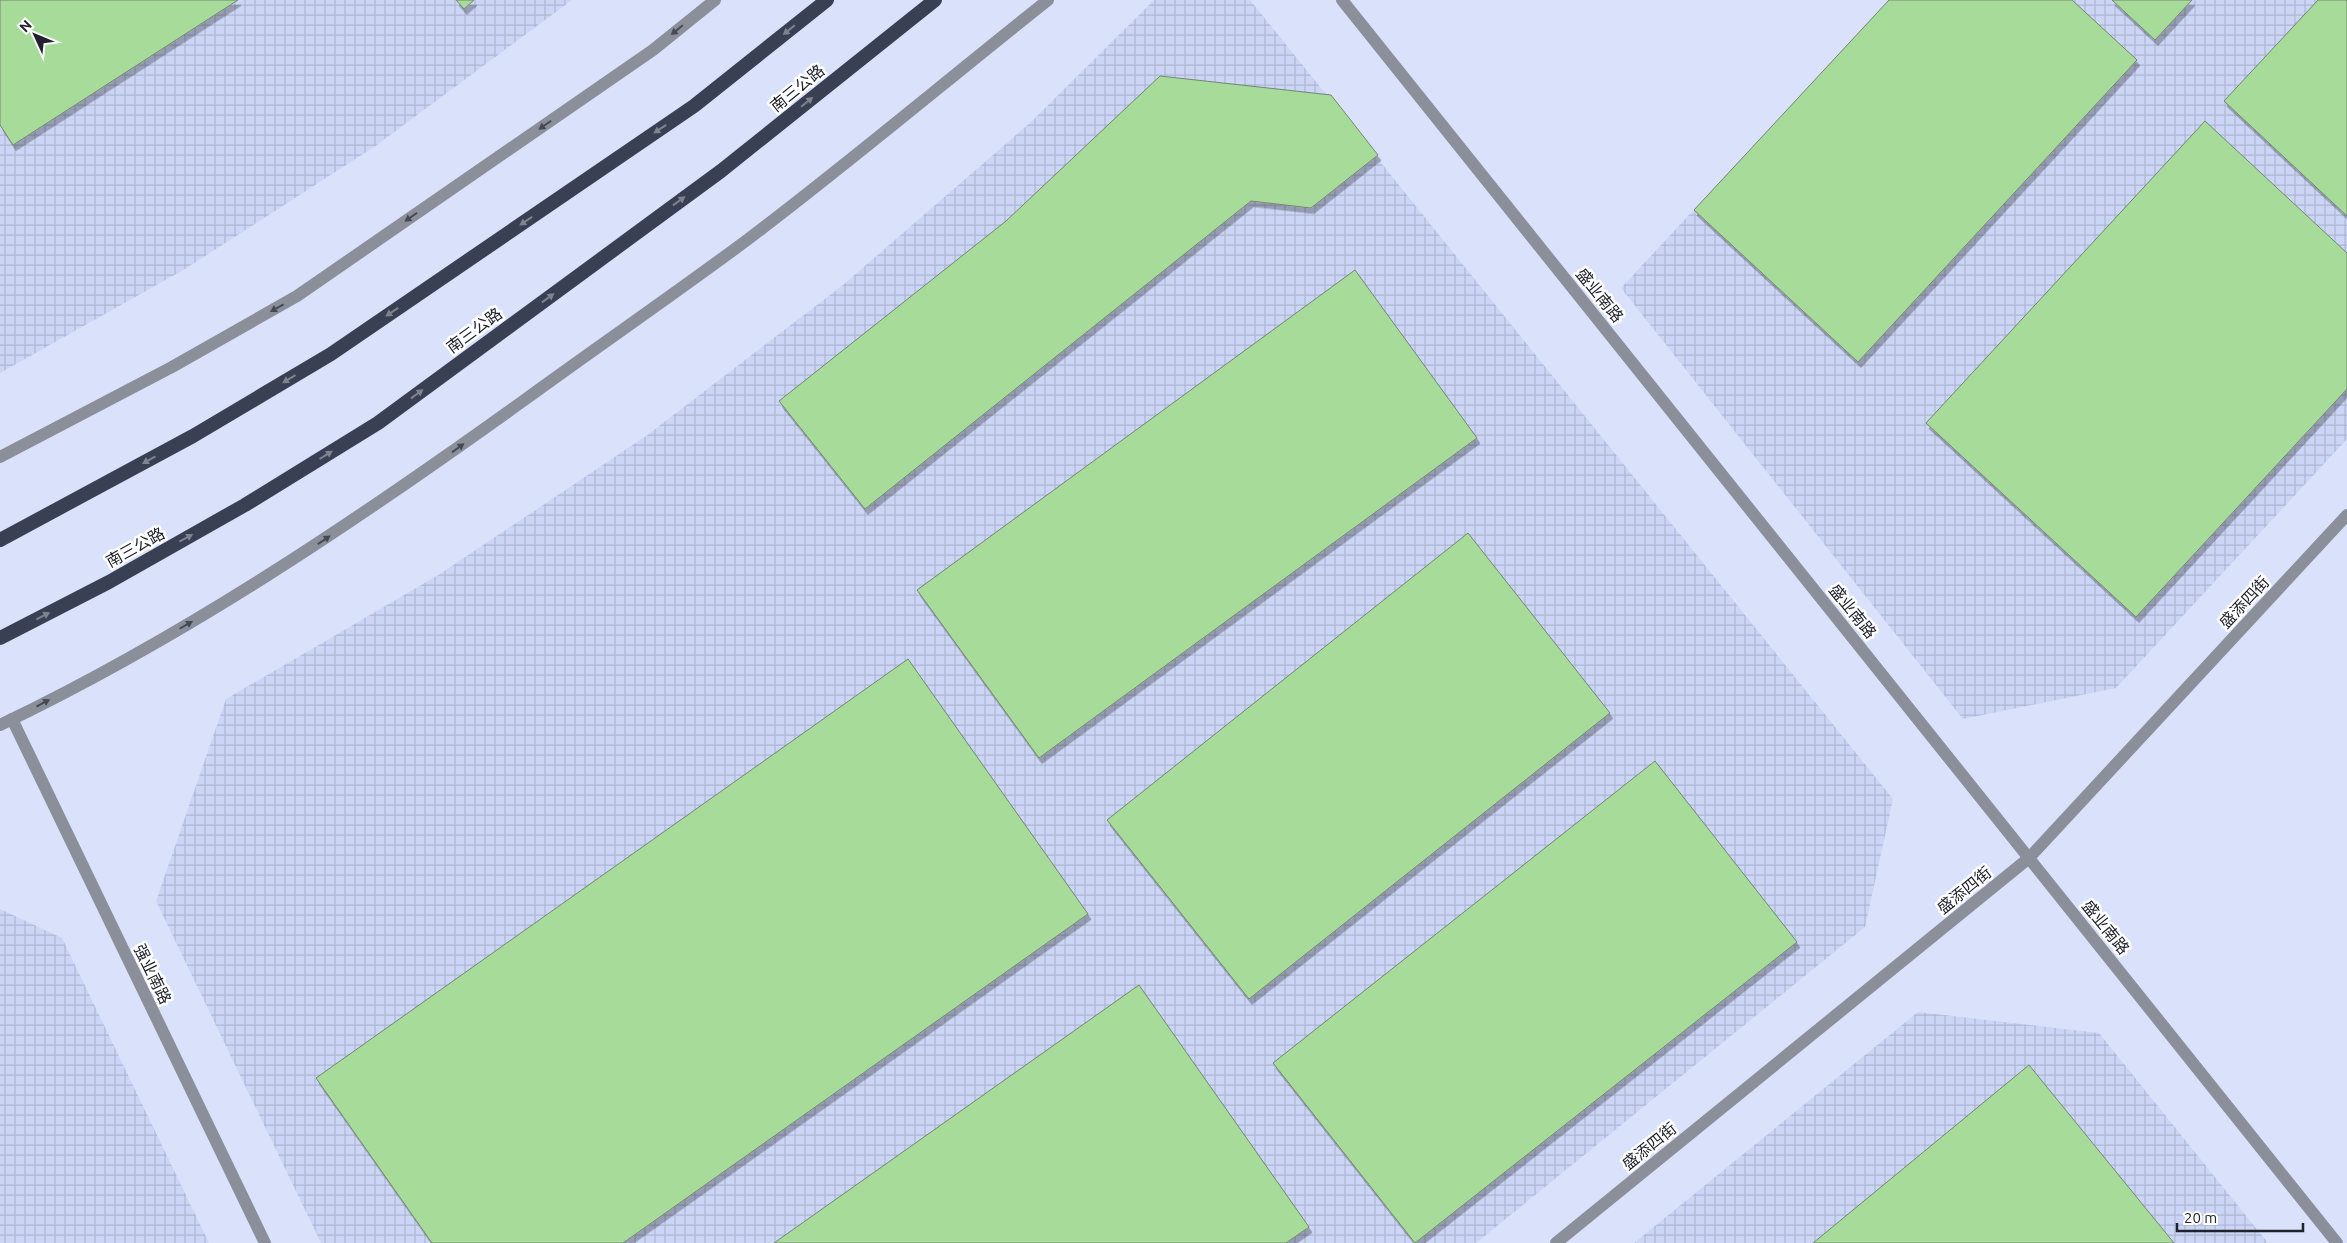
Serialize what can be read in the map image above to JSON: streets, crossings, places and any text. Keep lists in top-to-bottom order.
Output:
{
  "streets": {
    "highway": ["南三公路"],
    "street": ["盛业南路", "盛添四街", "强业南路"]
  },
  "crossings": [
    ["盛业南路", "盛添四街"]
  ],
  "scale_bar": "20 m",
  "north": "top left"
}
